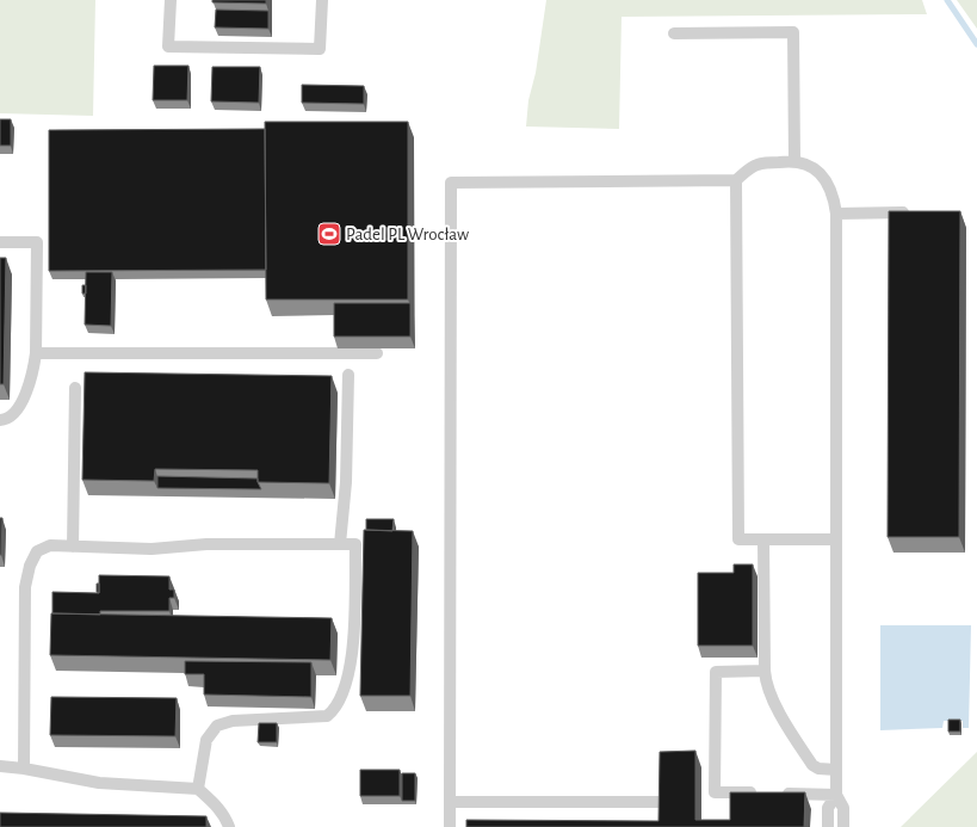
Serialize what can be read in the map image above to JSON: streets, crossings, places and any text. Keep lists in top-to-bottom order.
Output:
{
  "places": {
    "sports": ["Padel PL Wrocław"]
  }
}
